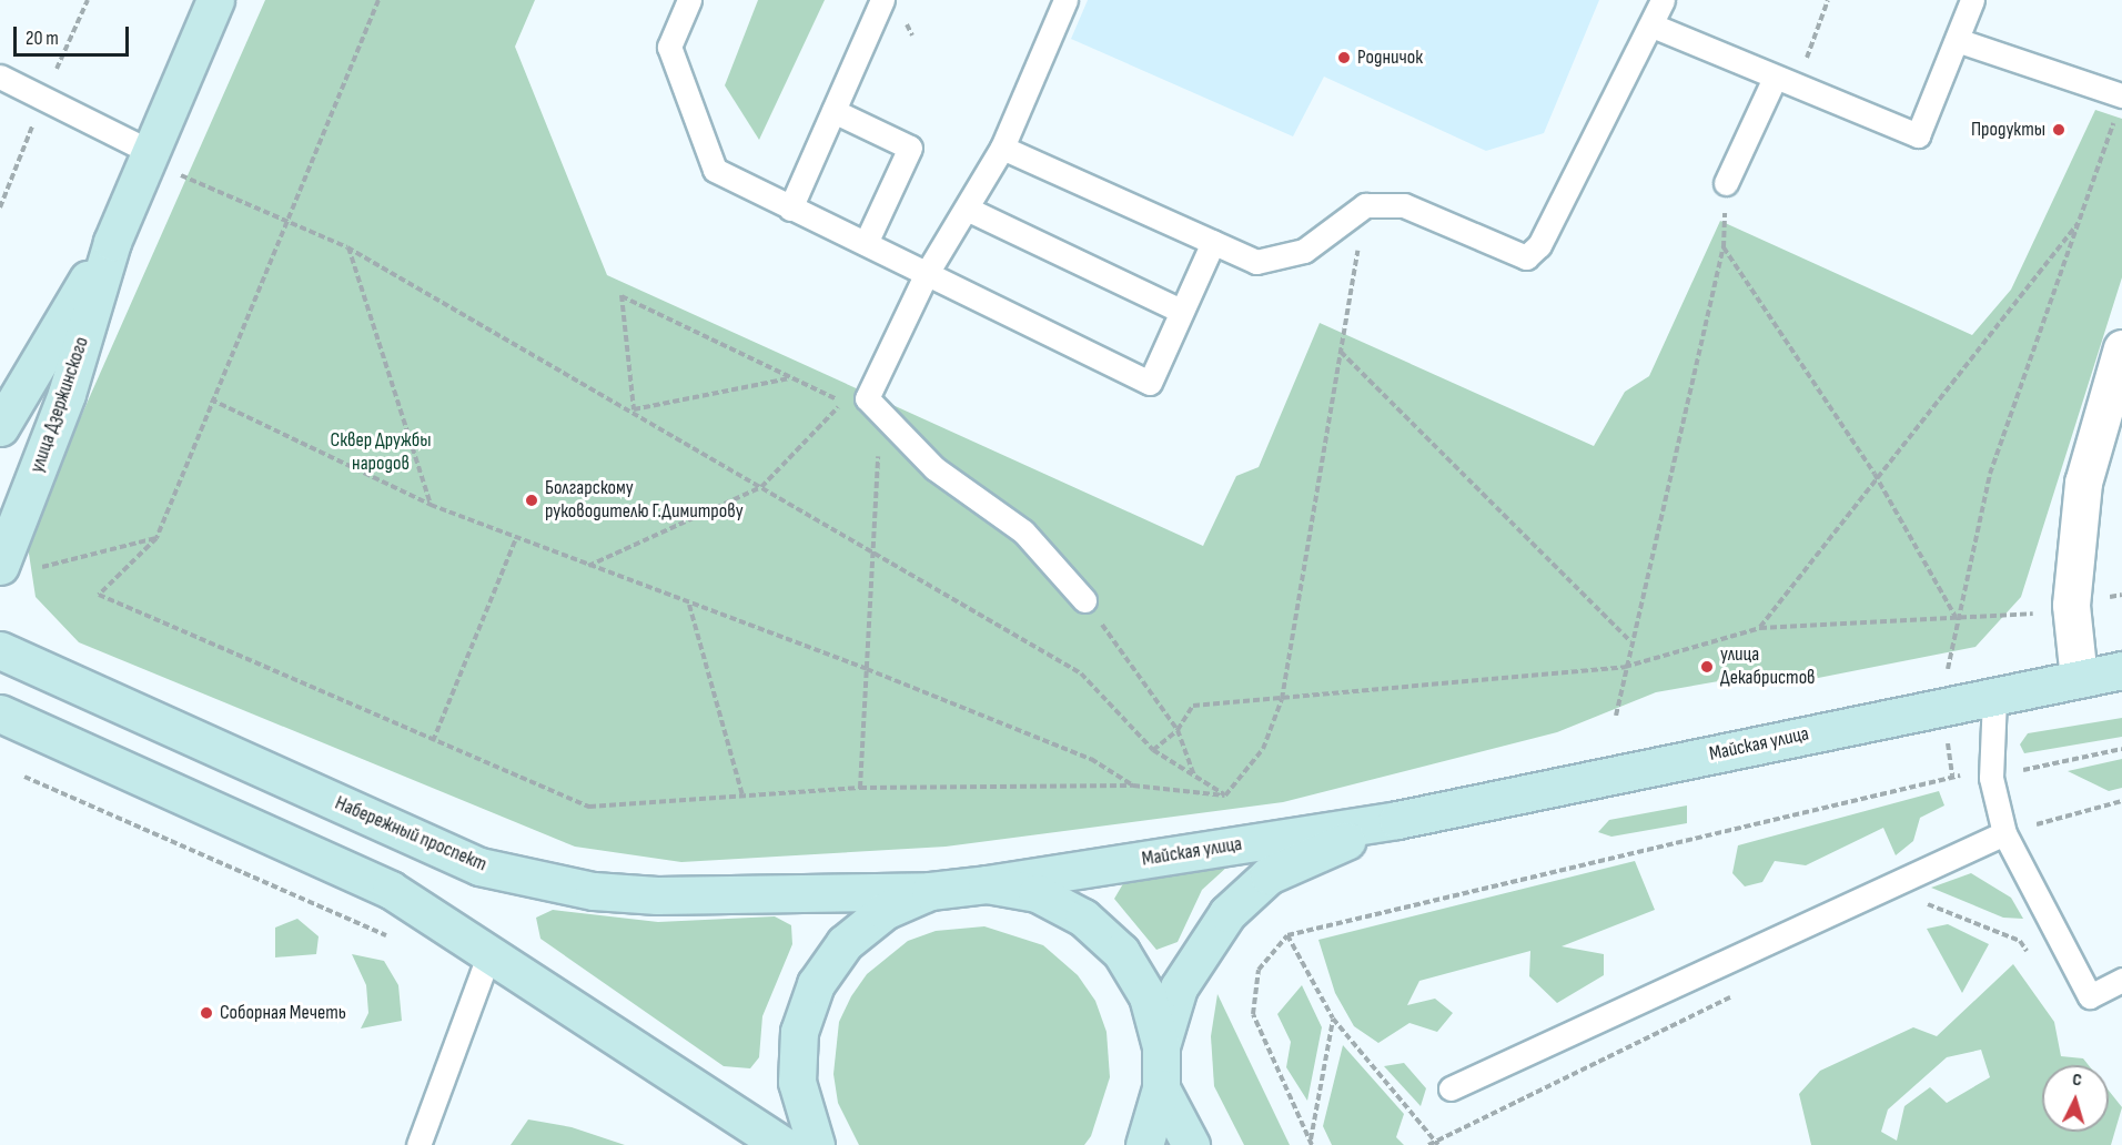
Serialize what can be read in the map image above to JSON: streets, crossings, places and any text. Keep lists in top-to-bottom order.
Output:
{
  "streets": {
    "main road": ["улица Дзержинского", "Майская улица", "Набережный проспект"]
  },
  "crossings": [
    ["Майская улица", "Набережный проспект"]
  ],
  "parks": ["Сквер Дружбы народов"],
  "places": [
    "Родничок",
    "Продукты",
    "Болгарскому руководителю Г.Димитрову",
    "улица Декабристов",
    "Соборная Мечеть"
  ],
  "scale_bar": "20 m",
  "north": "top"
}
